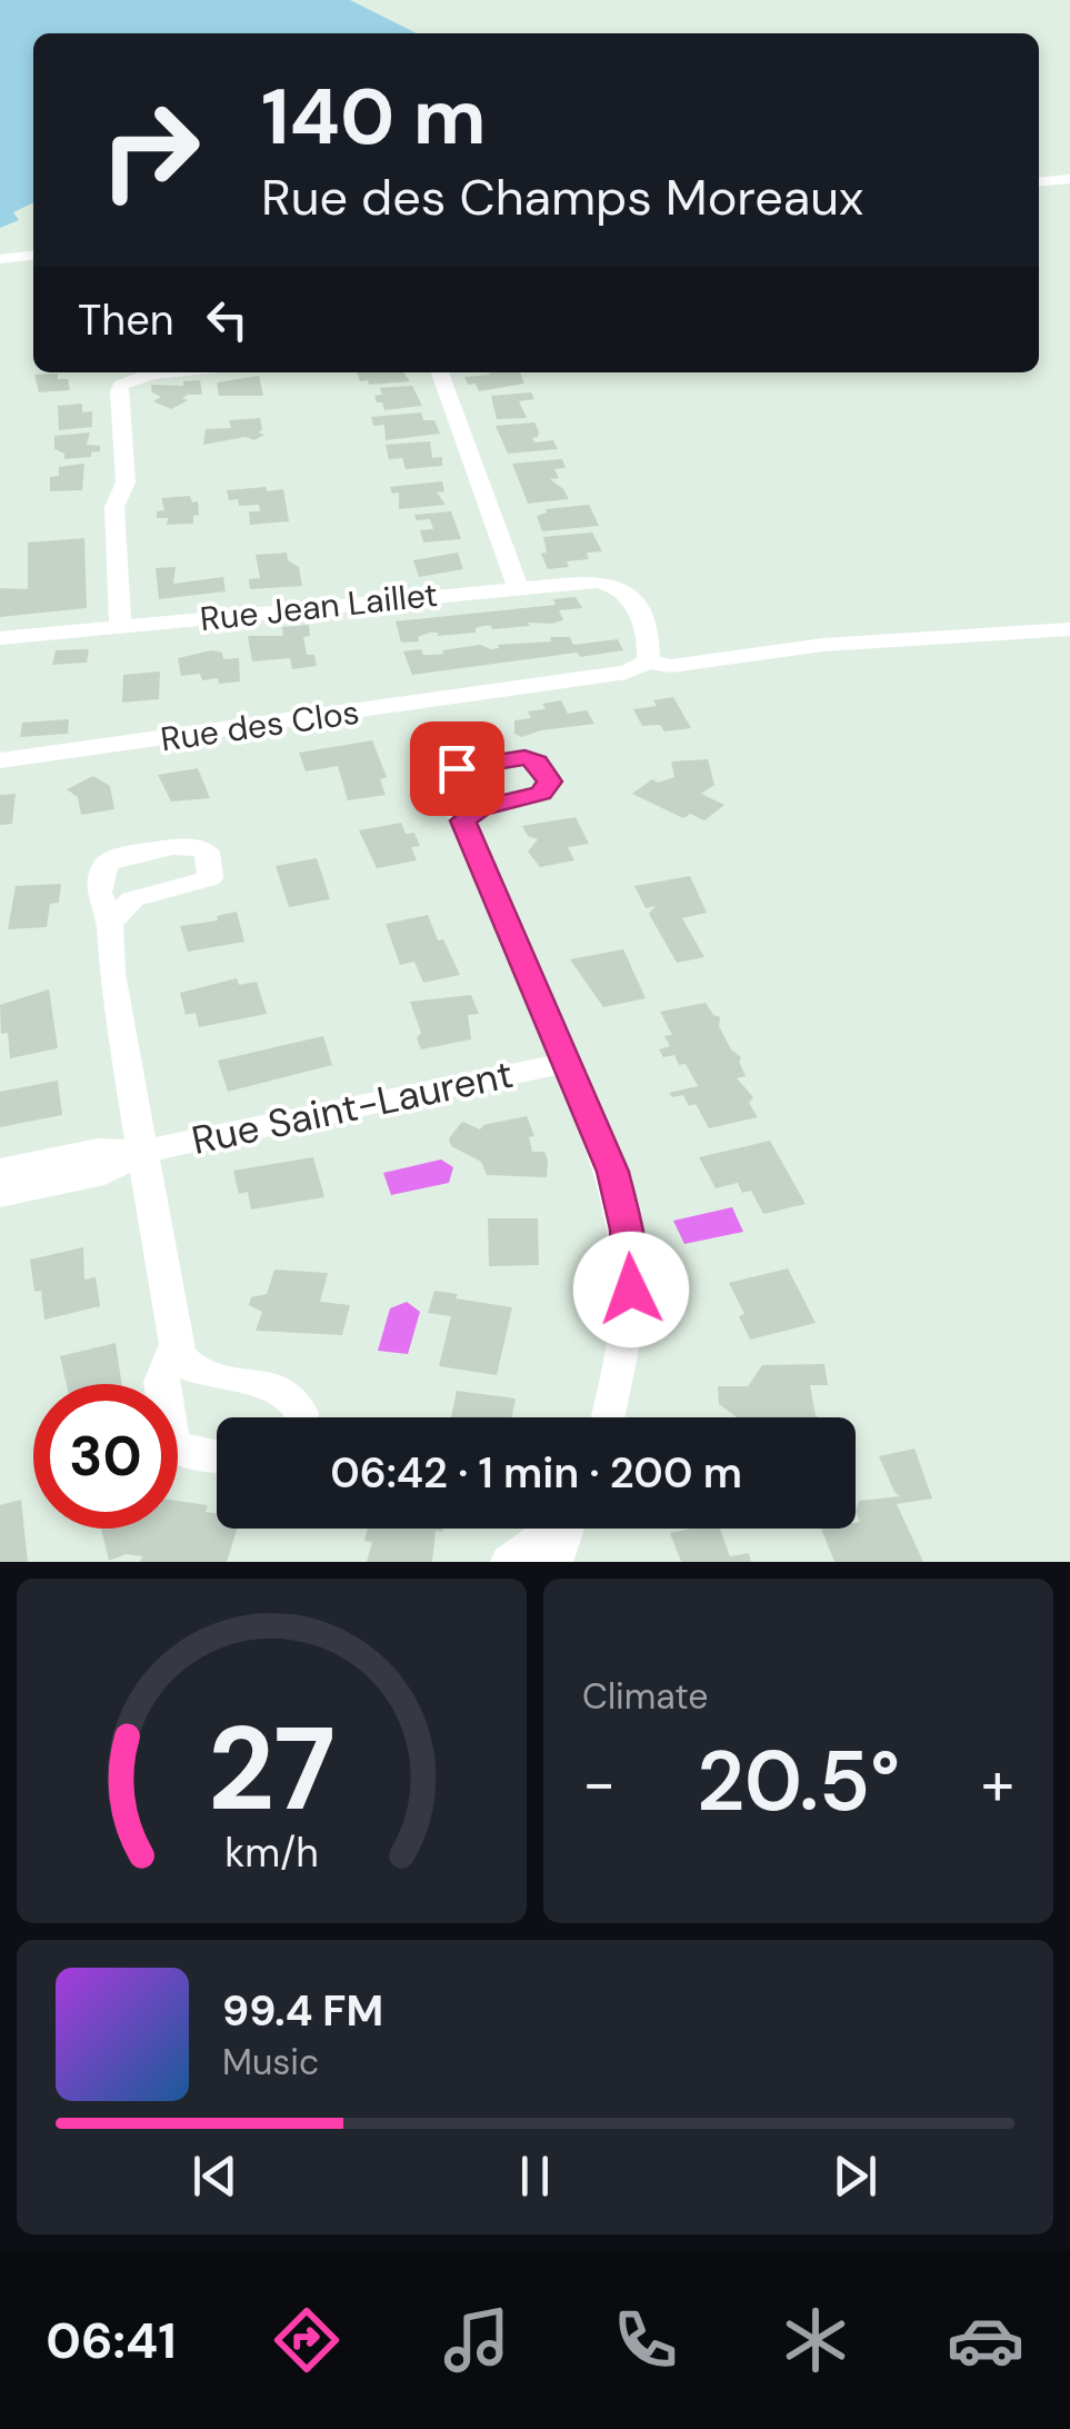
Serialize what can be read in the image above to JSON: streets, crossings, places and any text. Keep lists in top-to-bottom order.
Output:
{
  "streets": {
    "street": ["Rue Jean Laillet", "Rue des Clos", "Rue Saint-Laurent"]
  },
  "crossings": [
    ["Rue Jean Laillet", "Rue des Clos"]
  ],
  "page": {
    "turn": ["140 m", "Rue des Champs Moreaux"],
    "then": "Then",
    "limit": "30",
    "trip": "06:42 · 1 min · 200 m",
    "tile": "Climate",
    "heat": ["−", "20.5°", "+"],
    "song": ["99.4 FM", "Music"],
    "tabs": "06:41",
    "gauge": ["27", "km/h"]
  }
}
